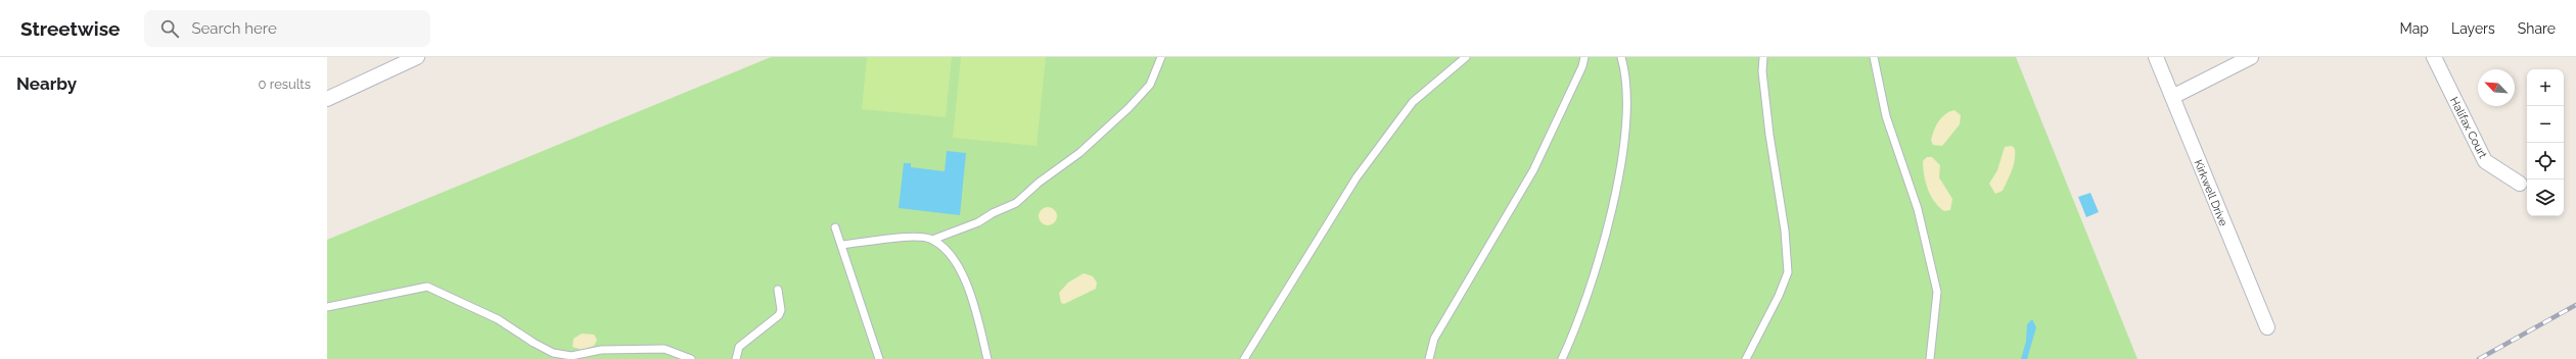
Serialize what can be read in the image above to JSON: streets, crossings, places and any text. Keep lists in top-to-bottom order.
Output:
{
  "streets": {
    "street": ["Halifax Court", "Kirkwell Drive"]
  },
  "north": "top left",
  "page": {
    "header": "Streetwise",
    "search": "Search here",
    "nav": ["Map", "Layers", "Share"],
    "heading": ["Nearby", "0 results"],
    "map_buttons": ["+", "−"]
  }
}
